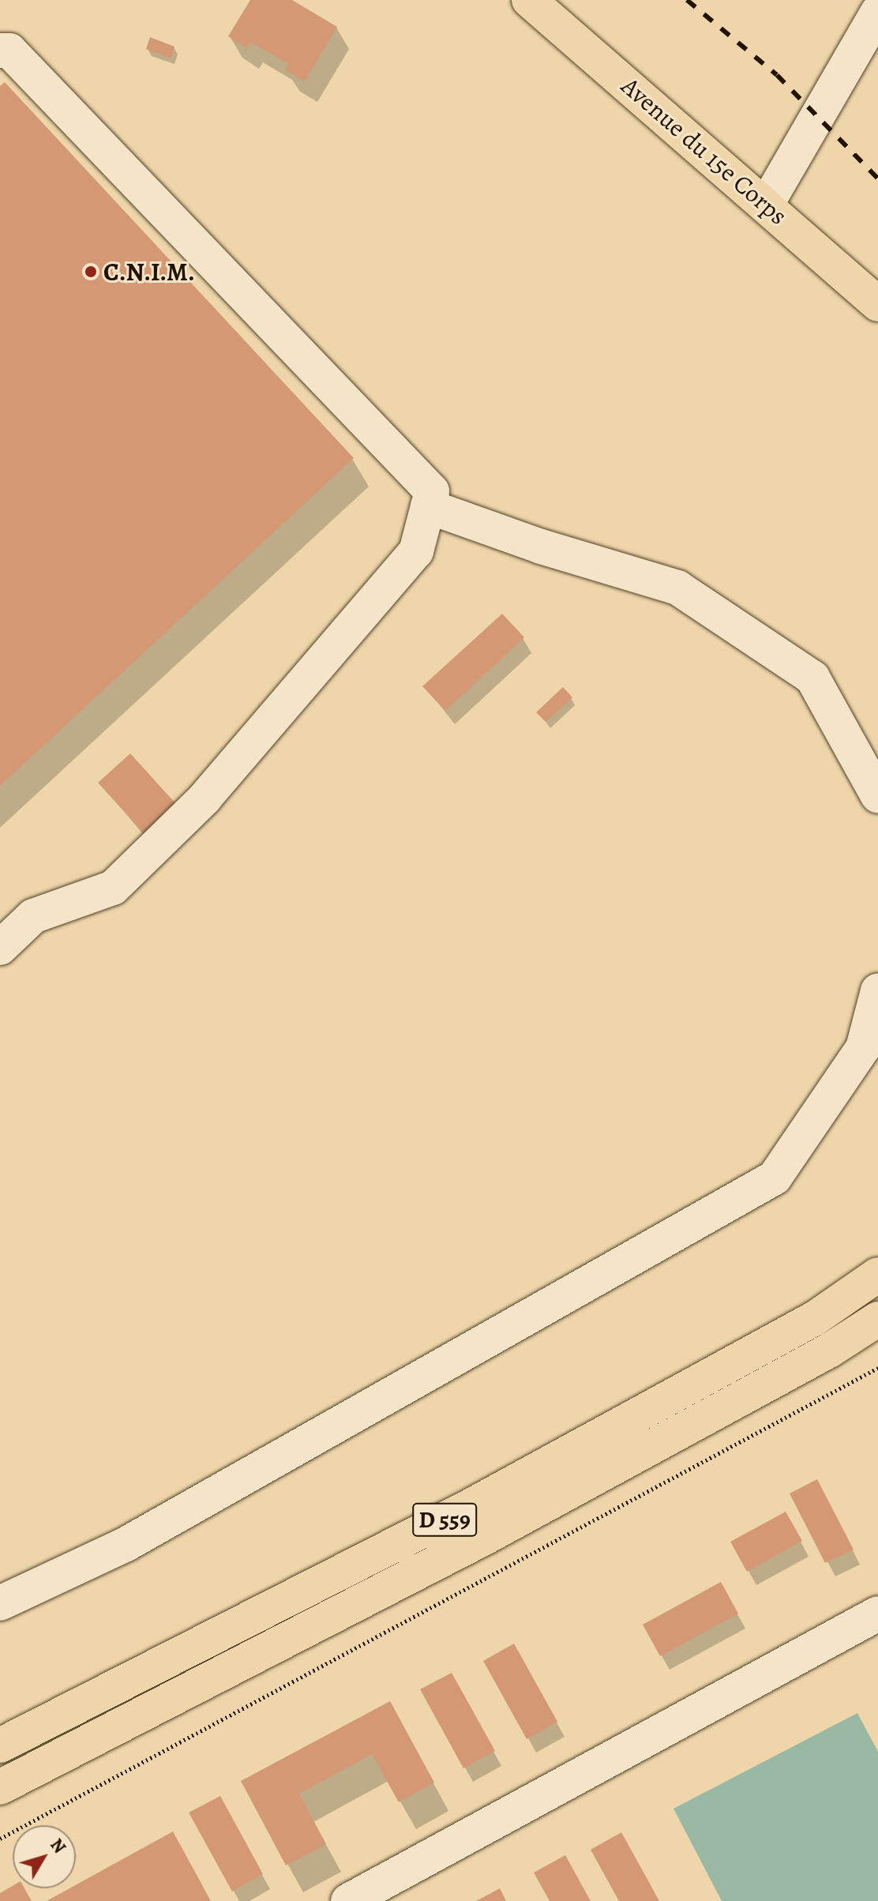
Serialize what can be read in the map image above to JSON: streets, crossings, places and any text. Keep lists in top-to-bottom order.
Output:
{
  "streets": {
    "main road": ["Avenue du 15e Corps", "D 559"]
  },
  "places": ["C.N.I.M."],
  "north": "top right"
}
